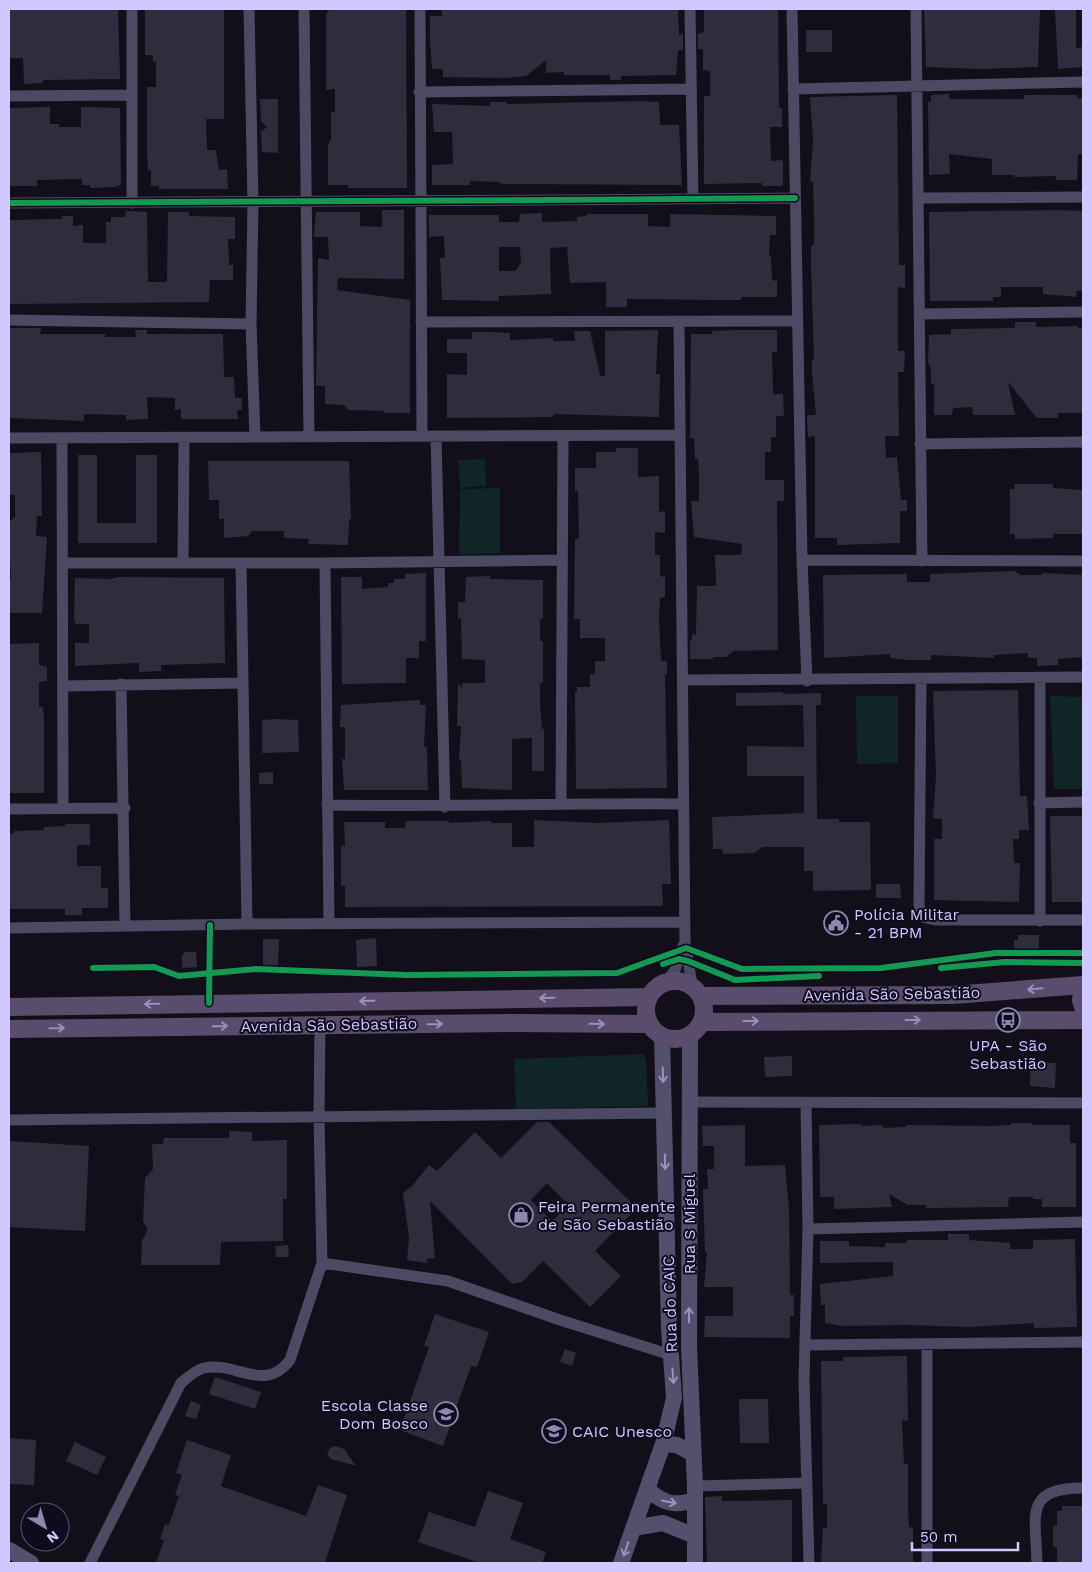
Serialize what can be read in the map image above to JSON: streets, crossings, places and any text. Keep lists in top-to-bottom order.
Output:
{
  "streets": {
    "main road": ["Avenida São Sebastião"],
    "street": ["Rua S Miguel", "Rua do CAIC"]
  },
  "crossings": [
    ["Avenida São Sebastião", "Rua S Miguel"],
    ["Avenida São Sebastião", "Rua do CAIC"],
    ["Rua S Miguel", "Rua do CAIC"]
  ],
  "places": {
    "public building": ["Polícia Militar - 21 BPM"],
    "bus stop": ["UPA - São Sebastião"],
    "shop": ["Feira Permanente de São Sebastião"],
    "school or university": ["Escola Classe Dom Bosco", "CAIC Unesco"]
  },
  "scale_bar": "50 m",
  "north": "bottom right"
}
